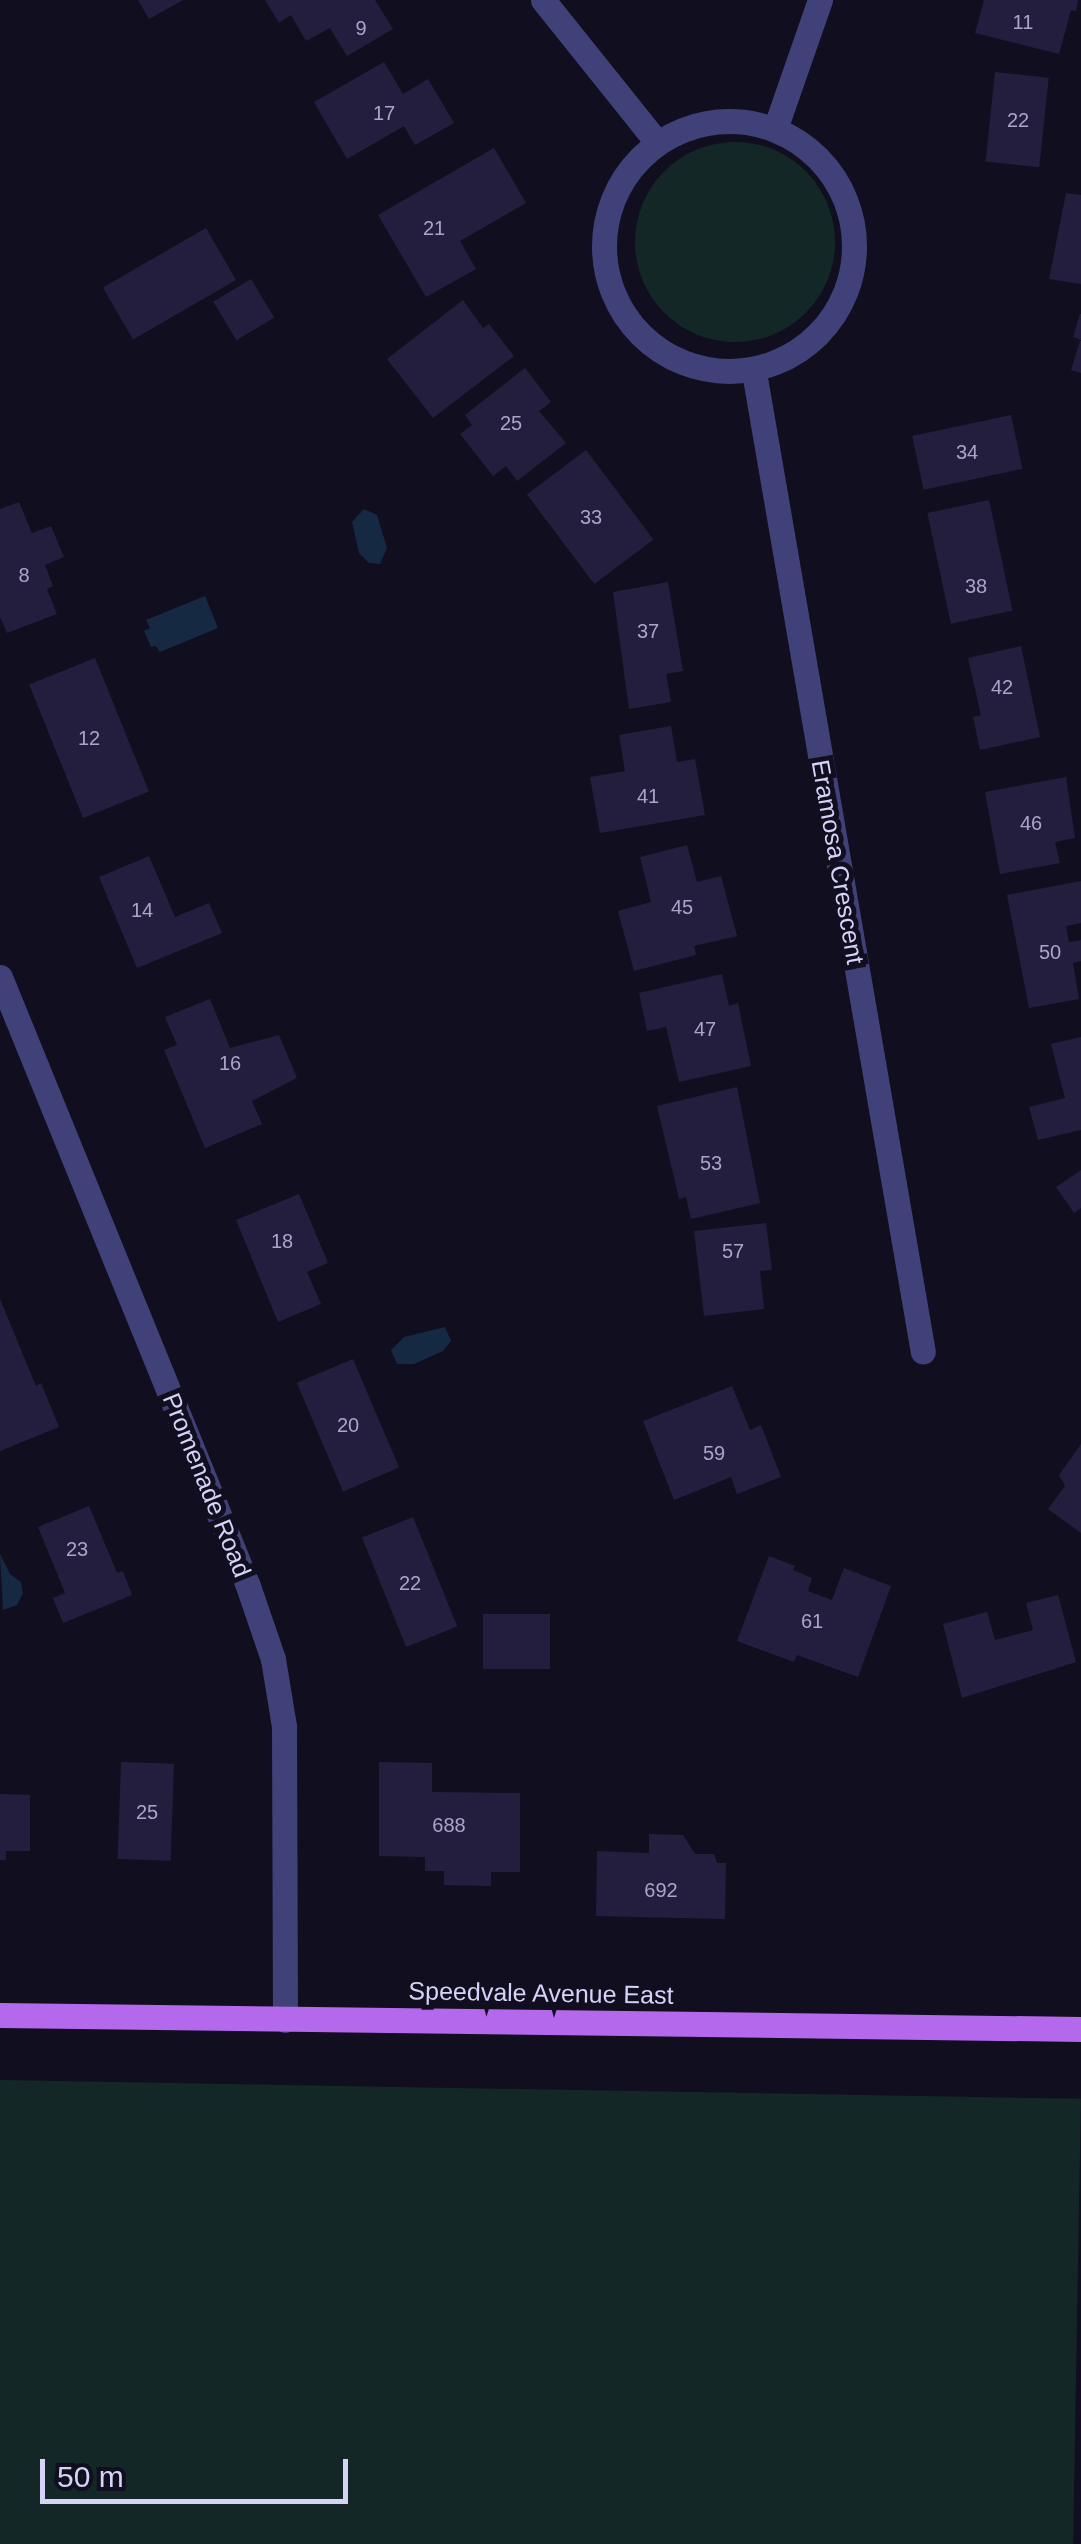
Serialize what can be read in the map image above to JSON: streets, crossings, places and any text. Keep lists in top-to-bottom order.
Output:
{
  "streets": {
    "main road": ["Speedvale Avenue East"],
    "street": ["Eramosa Crescent", "Promenade Road"]
  },
  "crossings": [
    ["Promenade Road", "Speedvale Avenue East"]
  ],
  "house_numbers": [
    "11",
    "9",
    "17",
    "22",
    "21",
    "25",
    "34",
    "33",
    "8",
    "38",
    "37",
    "42",
    "12",
    "41",
    "46",
    "45",
    "14",
    "50",
    "47",
    "16",
    "53",
    "18",
    "57",
    "20",
    "59",
    "23",
    "22",
    "61",
    "25",
    "688",
    "692"
  ],
  "scale_bar": "50 m"
}
